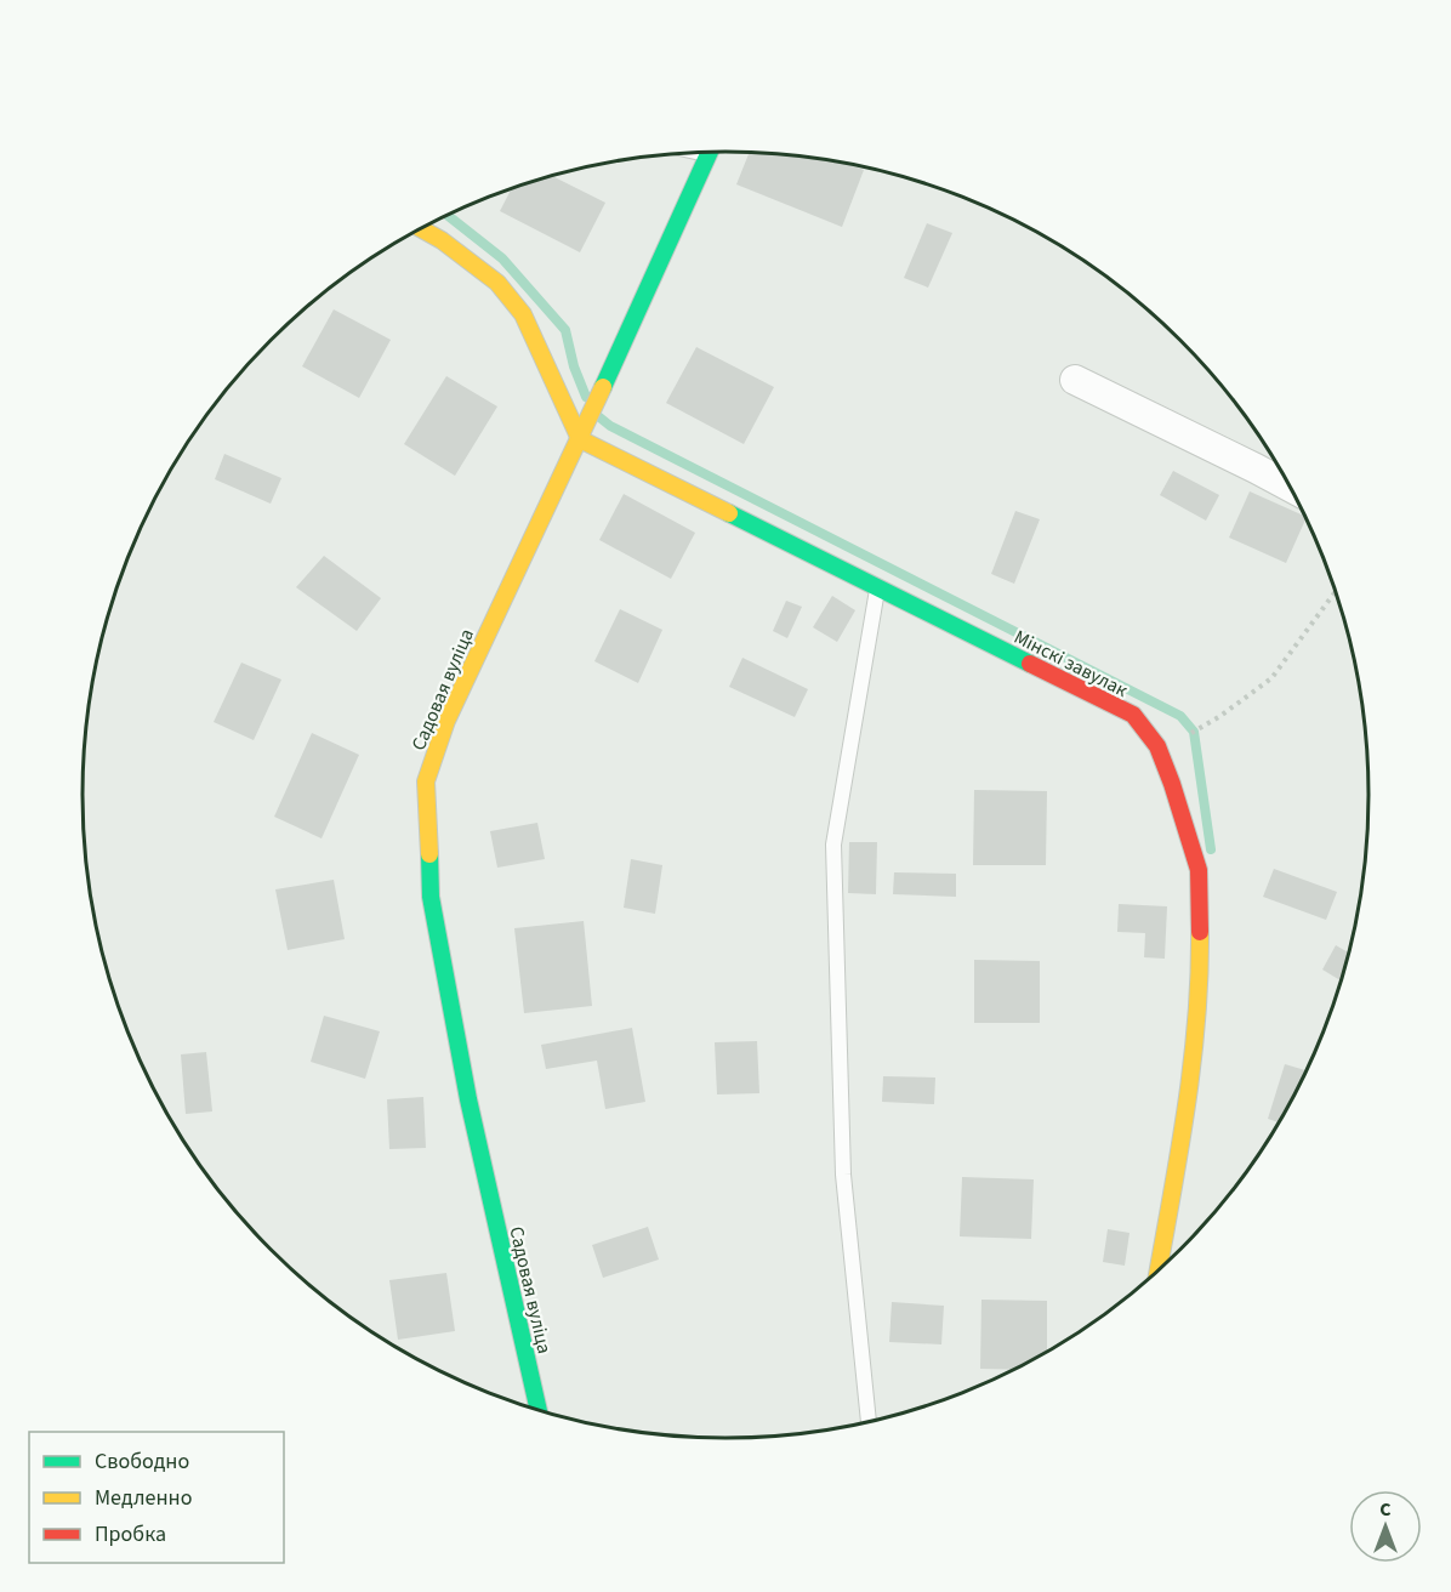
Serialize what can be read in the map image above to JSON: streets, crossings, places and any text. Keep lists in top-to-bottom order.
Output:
{
  "streets": {
    "street": ["Мінскі завулак", "Садовая вуліца"]
  },
  "crossings": [
    ["Мінскі завулак", "Садовая вуліца"]
  ],
  "legend": ["Свободно", "Медленно", "Пробка"],
  "north": "top"
}
